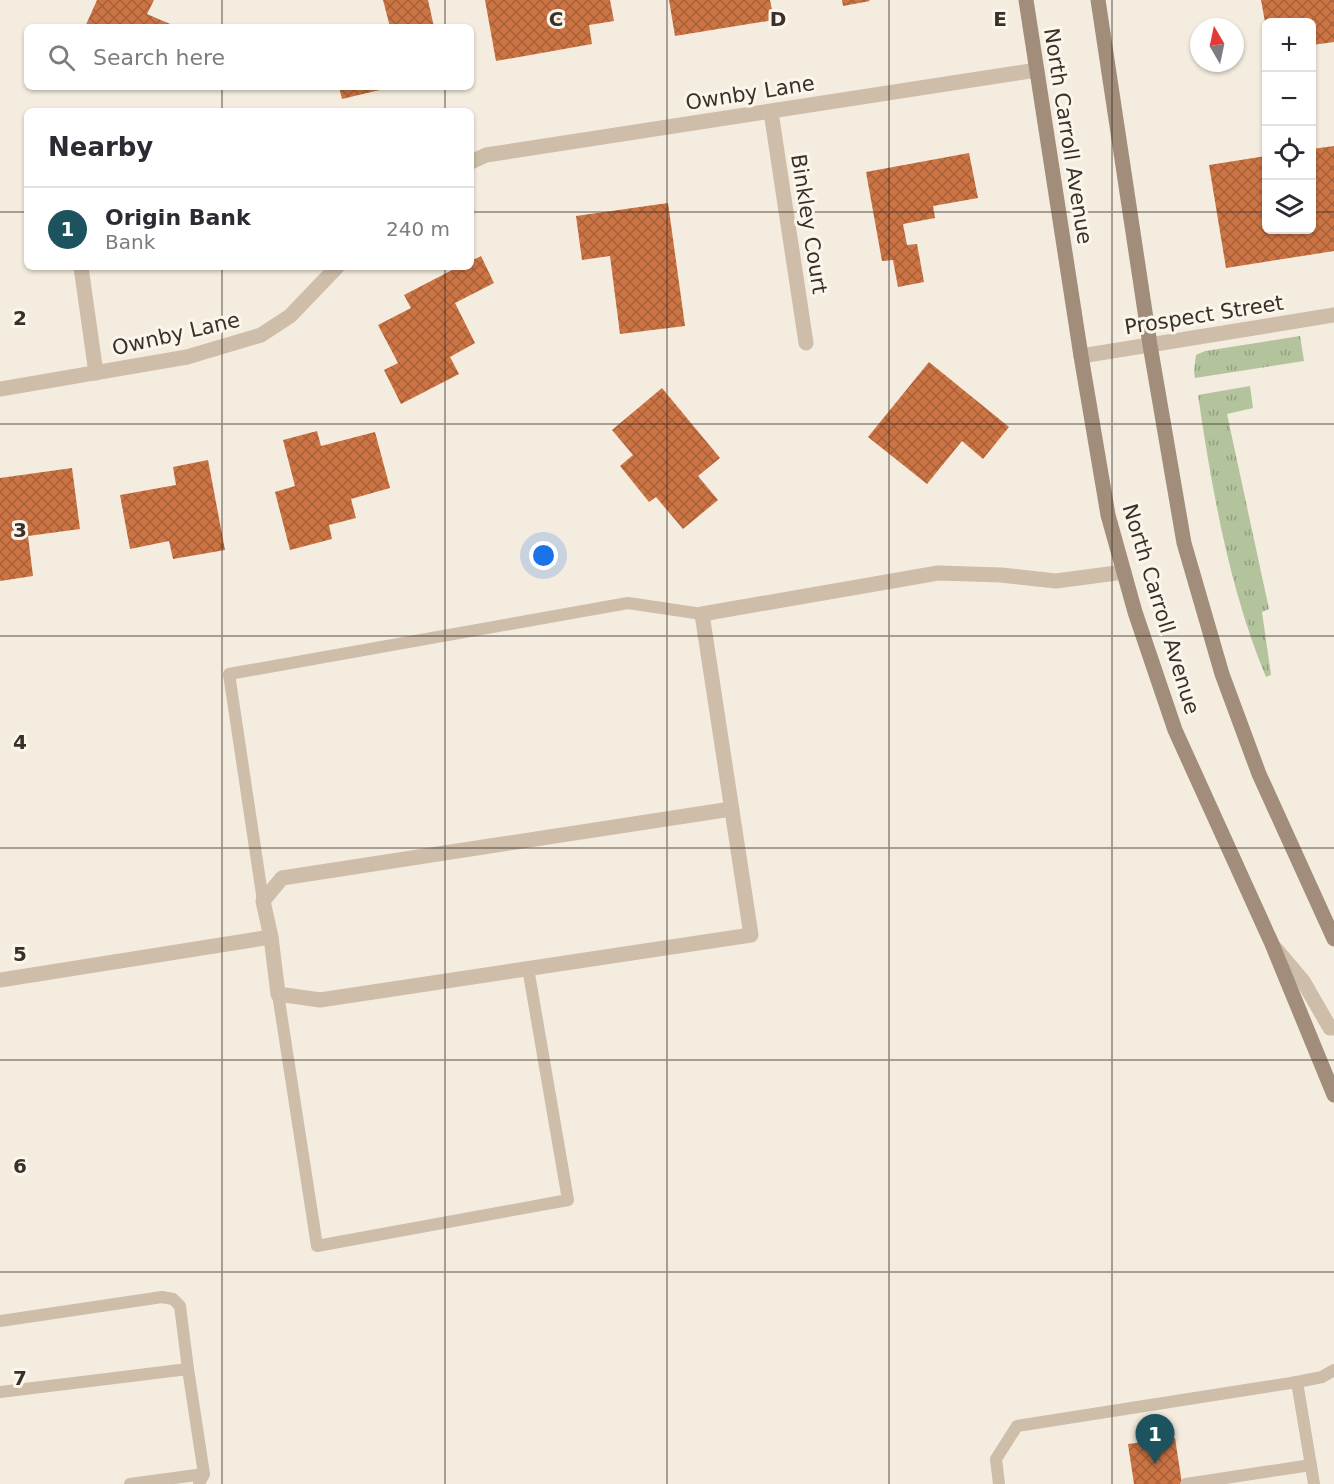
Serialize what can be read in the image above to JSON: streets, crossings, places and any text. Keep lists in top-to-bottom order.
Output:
{
  "streets": {
    "main road": ["North Carroll Avenue"],
    "street": ["Ownby Lane", "Binkley Court", "Prospect Street"]
  },
  "crossings": [
    ["Ownby Lane", "North Carroll Avenue"],
    ["Ownby Lane", "Binkley Court"],
    ["North Carroll Avenue", "Prospect Street"]
  ],
  "north": "top",
  "page": {
    "map_buttons": ["+", "−"],
    "search": "Search here",
    "heading": "Nearby",
    "list": [
      {
        "mark": "1",
        "name": "Origin Bank",
        "note": "Bank",
        "value": "240 m"
      }
    ],
    "pins": "1"
  },
  "grid": {
    "columns": ["C", "D", "E"],
    "rows": [
      "2",
      "3",
      "4",
      "5",
      "6",
      "7"
    ]
  }
}
